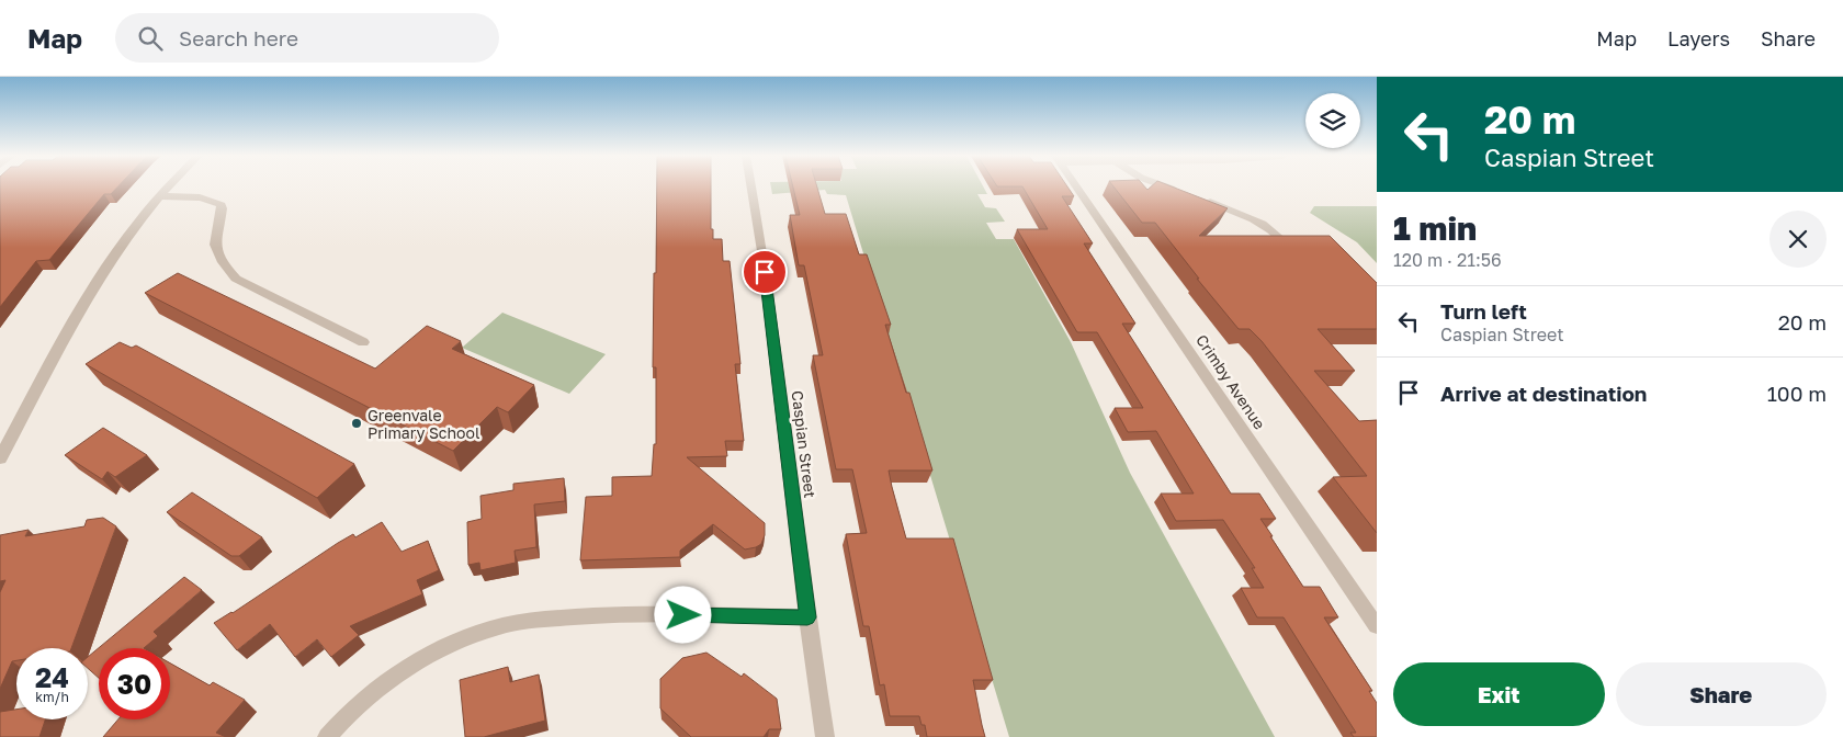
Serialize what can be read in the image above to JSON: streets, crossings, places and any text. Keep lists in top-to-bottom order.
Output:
{
  "streets": {
    "street": ["Crimby Avenue", "Caspian Street"]
  },
  "places": ["Greenvale Primary School"],
  "page": {
    "header": "Map",
    "search": "Search here",
    "nav": ["Map", "Layers", "Share"],
    "turn": ["20 m", "Caspian Street"],
    "heading": ["1 min", "120 m · 21:56"],
    "list": [
      {
        "name": "Turn left",
        "note": "Caspian Street",
        "value": "20 m"
      },
      {
        "name": "Arrive at destination",
        "value": "100 m"
      }
    ],
    "speed": "24 km/h",
    "limit": "30",
    "buttons": ["Exit", "Share"]
  }
}
